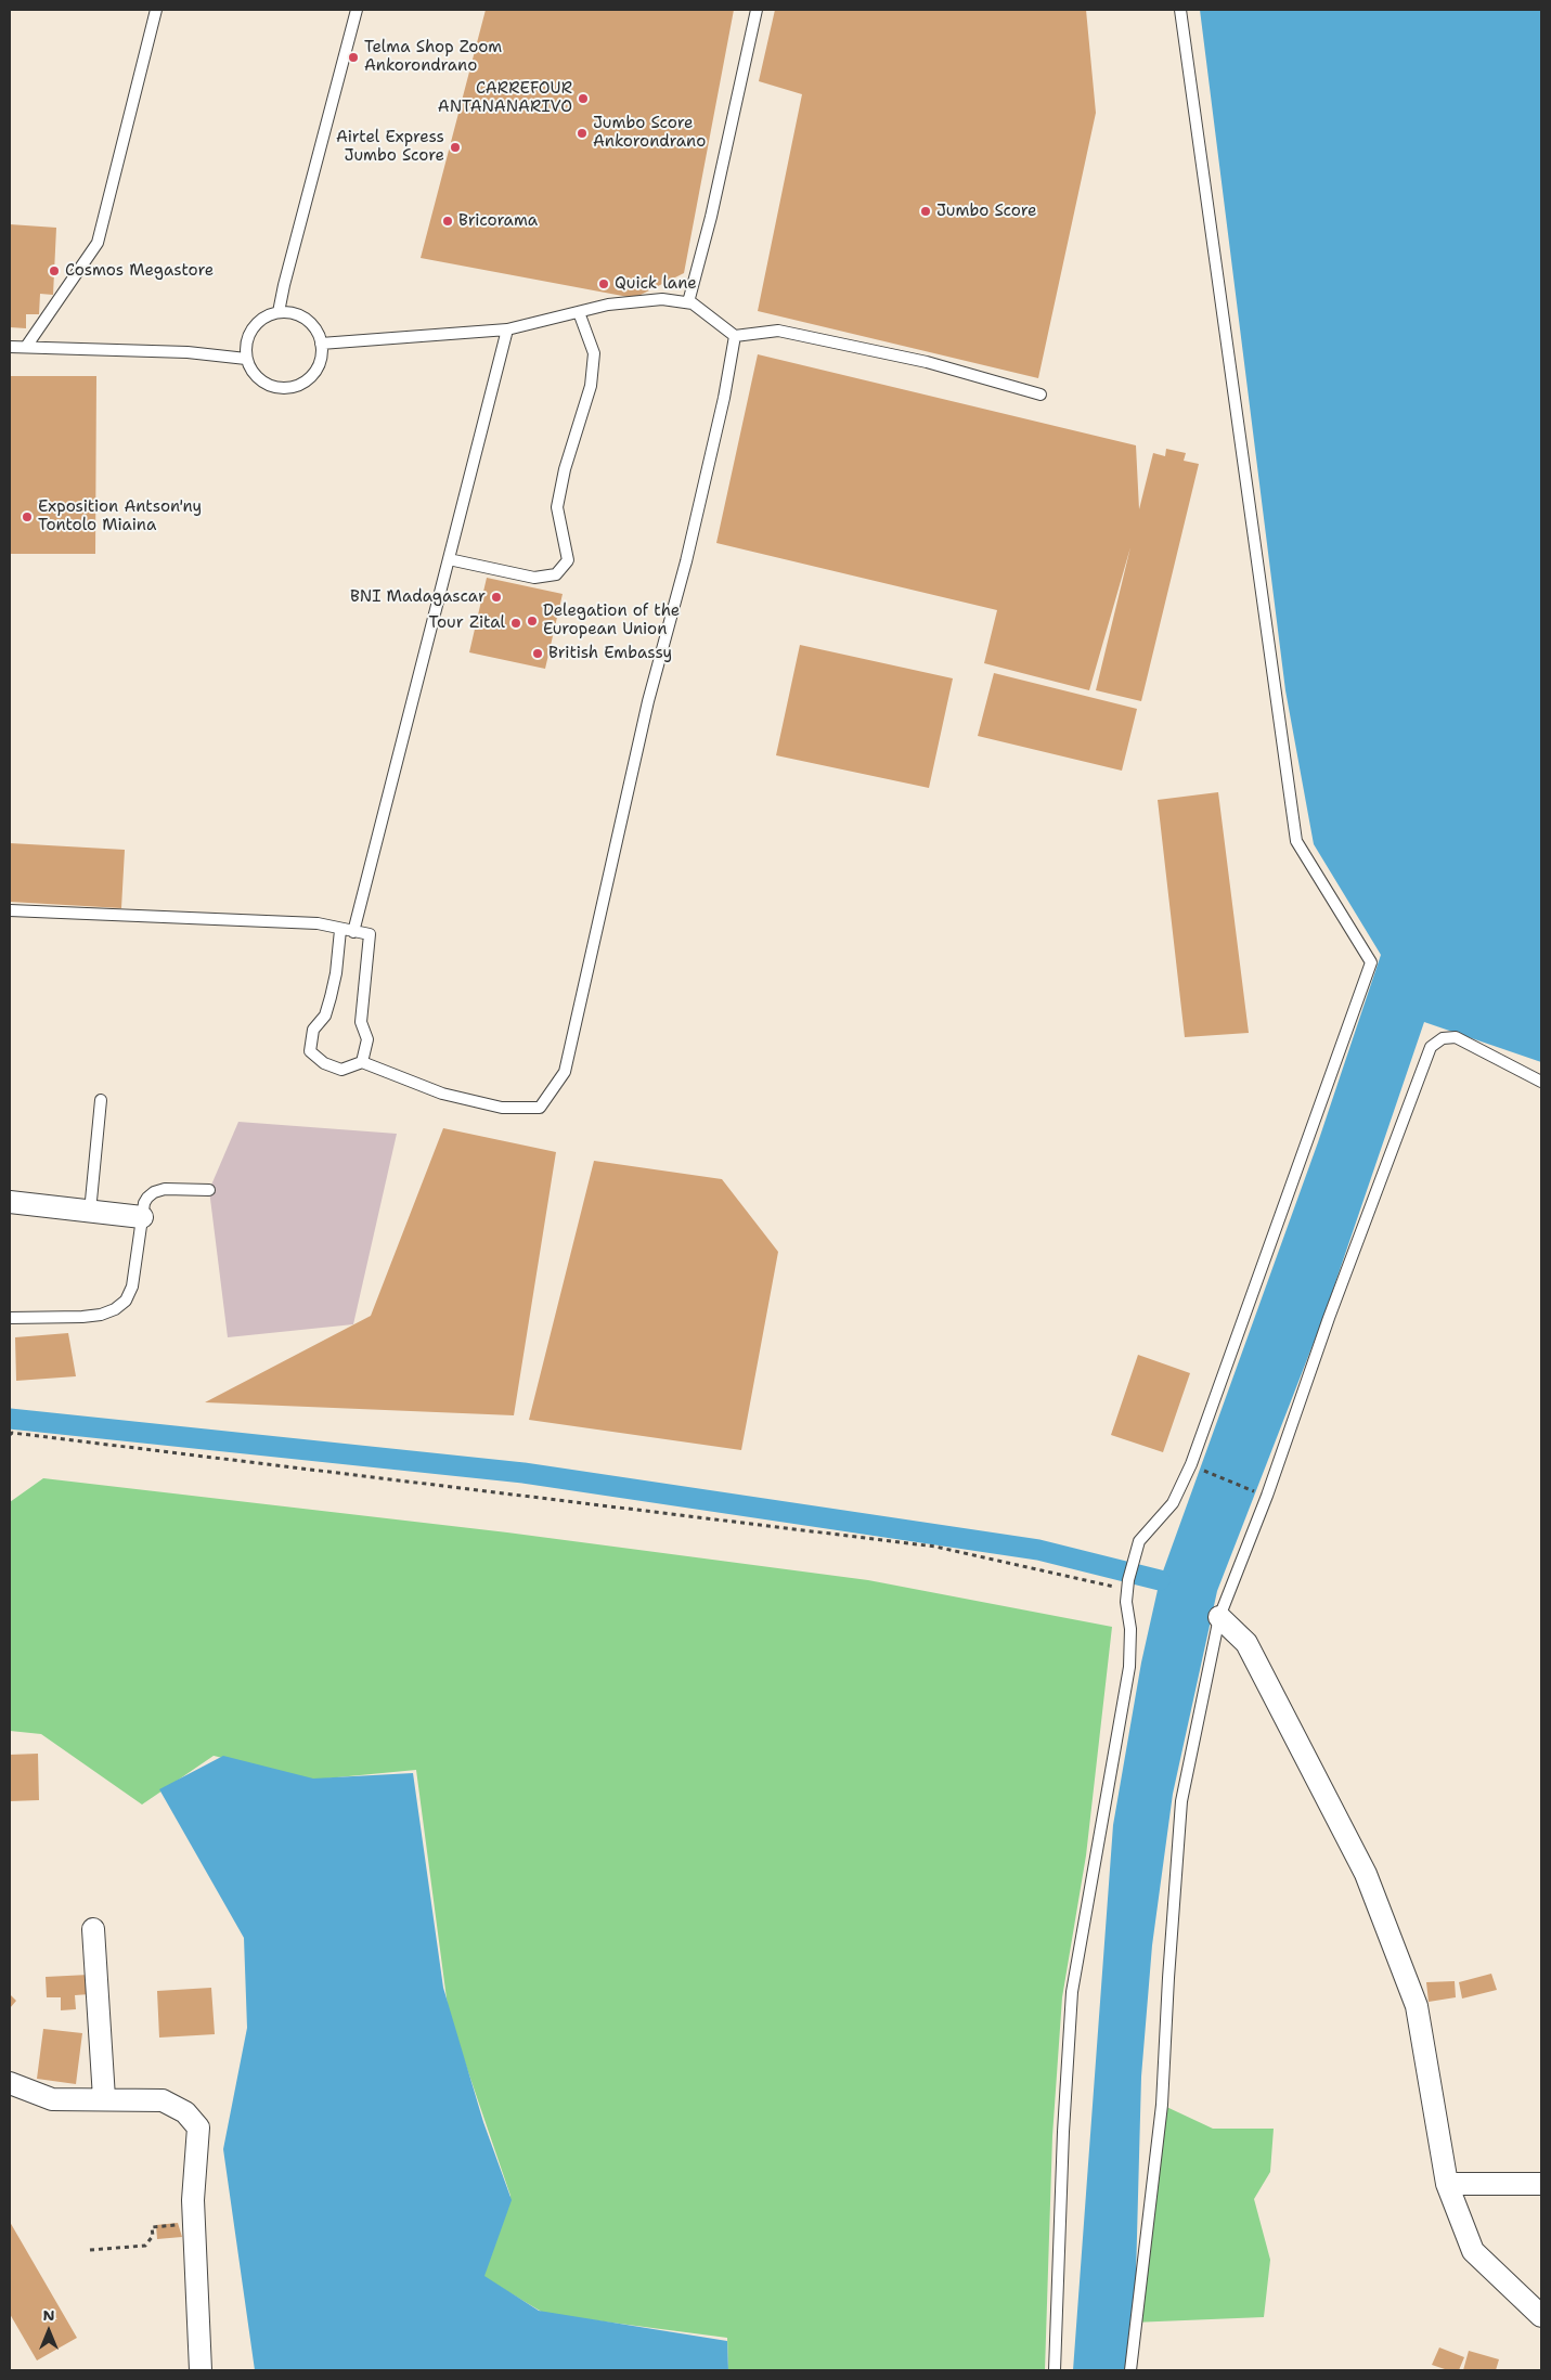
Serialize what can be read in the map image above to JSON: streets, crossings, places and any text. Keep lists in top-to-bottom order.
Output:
{
  "places": [
    "Telma Shop Zoom Ankorondrano",
    "CARREFOUR ANTANANARIVO",
    "Jumbo Score Ankorondrano",
    "Airtel Express Jumbo Score",
    "Jumbo Score",
    "Bricorama",
    "Cosmos Megastore",
    "Quick lane",
    "Exposition Antson'ny Tontolo Miaina",
    "BNI Madagascar",
    "Delegation of the European Union",
    "Tour Zital",
    "British Embassy"
  ],
  "north": "top"
}
